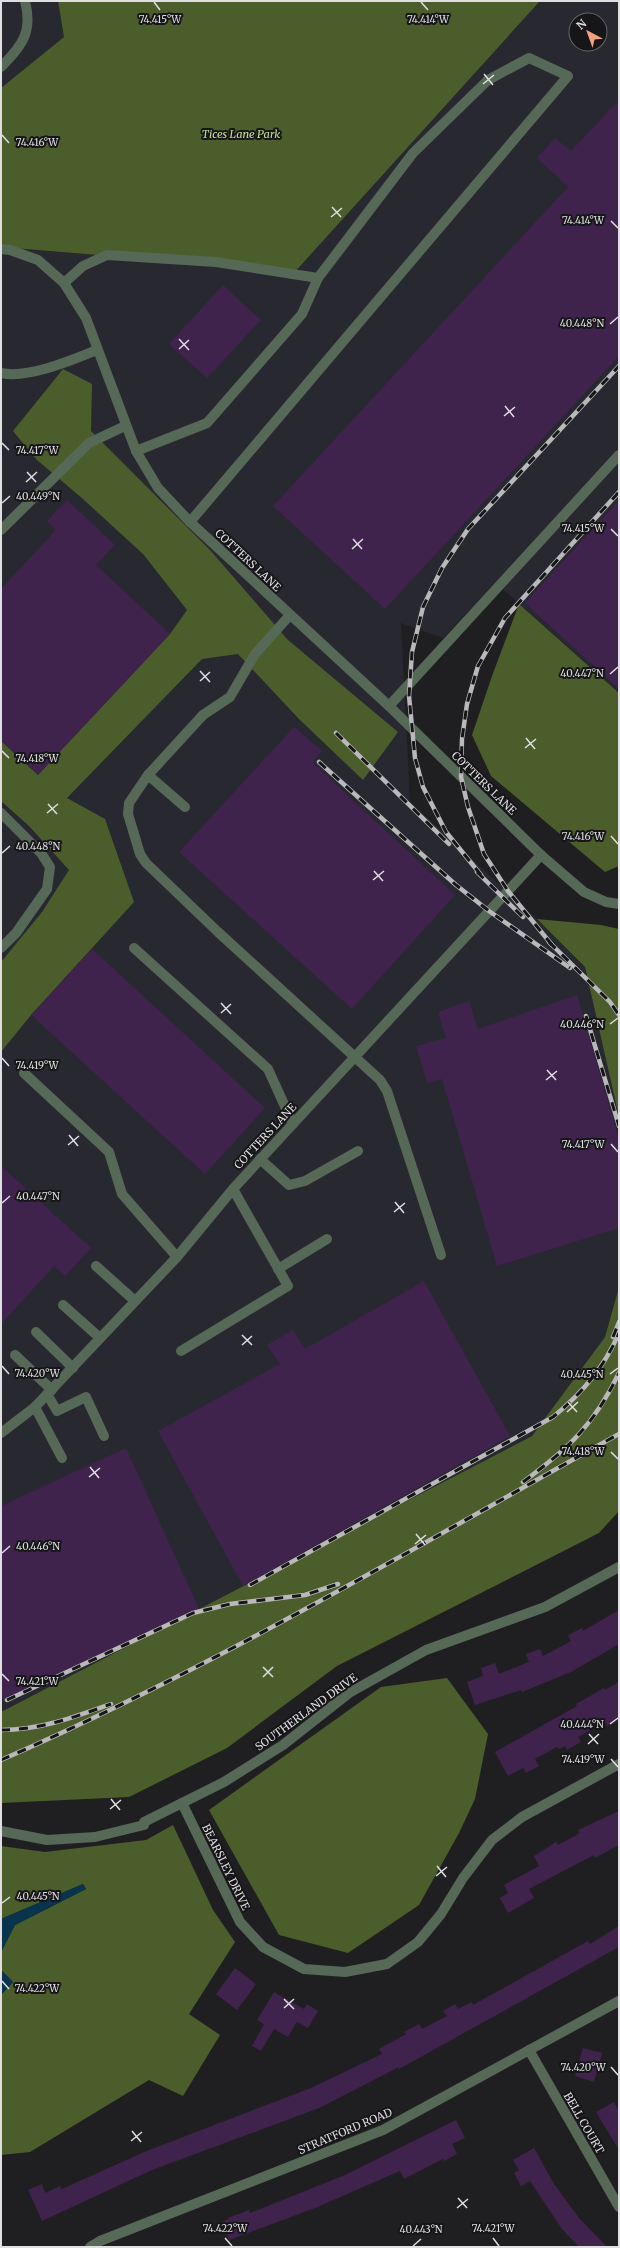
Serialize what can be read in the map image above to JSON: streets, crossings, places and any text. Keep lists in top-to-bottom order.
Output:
{
  "streets": {
    "street": [
      "COTTERS LANE",
      "SOUTHERLAND DRIVE",
      "BEARSLEY DRIVE",
      "BELL COURT",
      "STRATFORD ROAD"
    ]
  },
  "crossings": [
    ["SOUTHERLAND DRIVE", "BEARSLEY DRIVE"],
    ["BELL COURT", "STRATFORD ROAD"]
  ],
  "parks": ["Tices Lane Park"],
  "north": "top left",
  "coordinates": [
    "74.414°W",
    "74.415°W",
    "74.416°W",
    "40.448°N",
    "74.417°W",
    "40.449°N",
    "40.447°N",
    "74.418°W",
    "40.446°N",
    "74.419°W",
    "74.420°W",
    "40.445°N",
    "74.421°W",
    "40.444°N",
    "74.422°W",
    "40.443°N"
  ]
}
